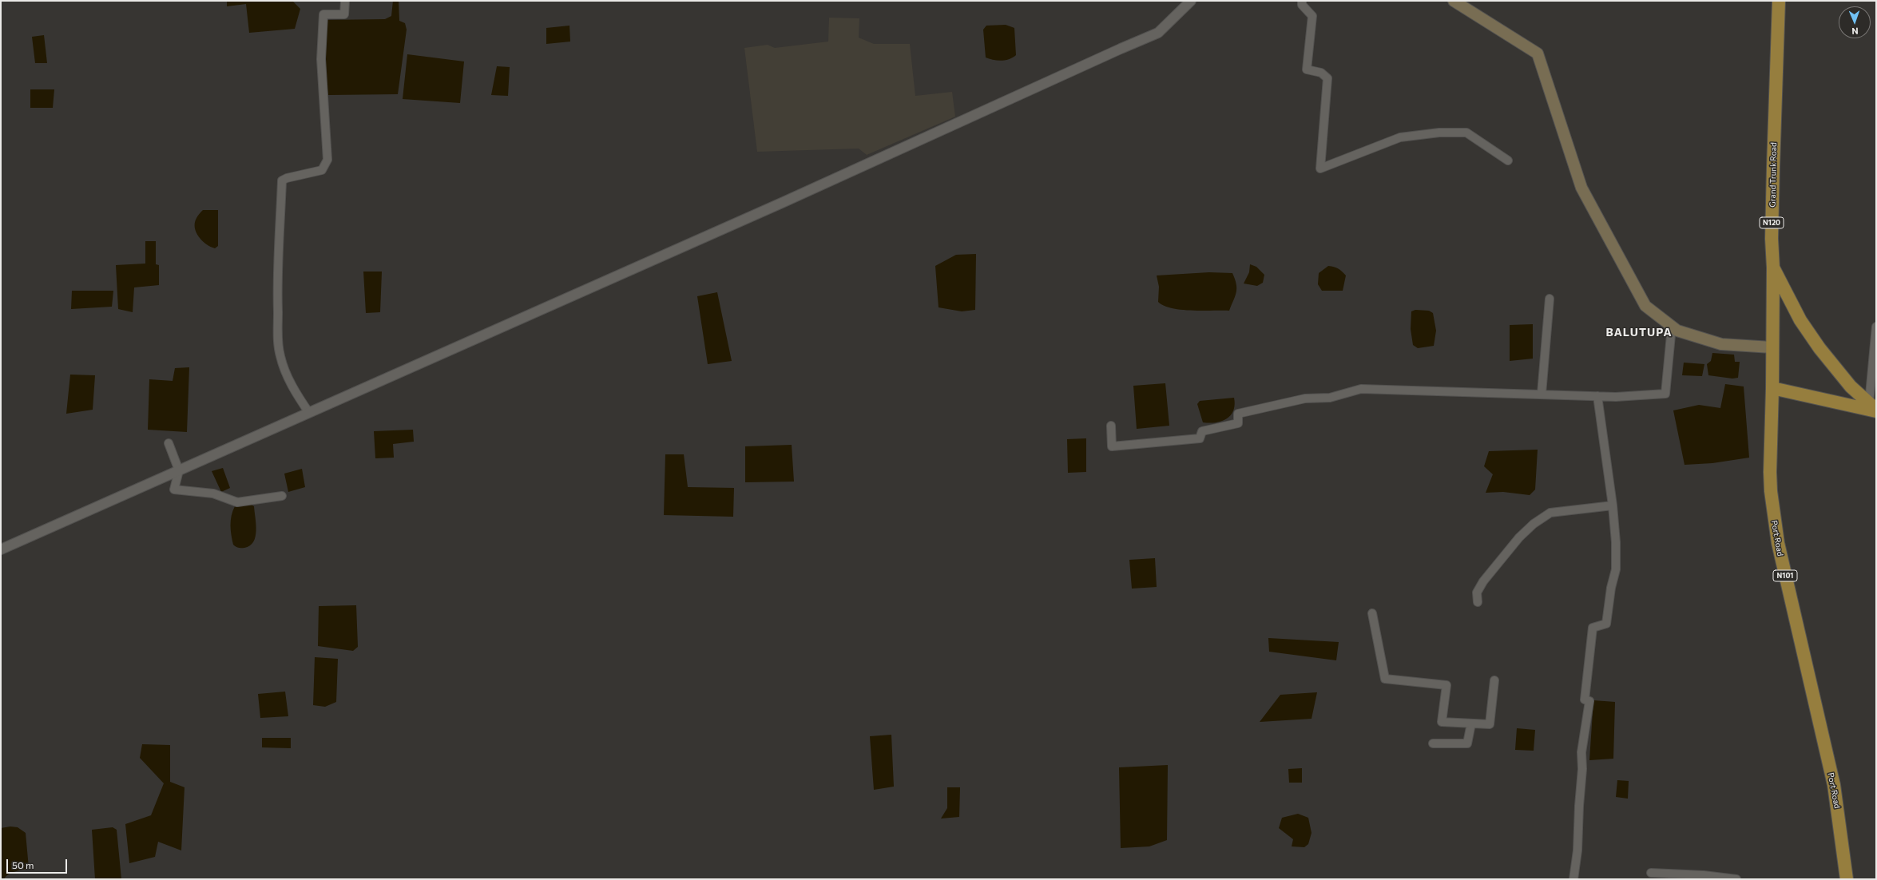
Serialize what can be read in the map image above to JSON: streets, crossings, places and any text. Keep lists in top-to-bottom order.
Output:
{
  "streets": {
    "highway": [
      "Grand Trunk Road",
      "N120",
      "Port Road",
      "N101"
    ]
  },
  "crossings": [
    ["Grand Trunk Road", "Port Road"]
  ],
  "districts": ["BALUTUPA"],
  "scale_bar": "50 m",
  "north": "bottom"
}
